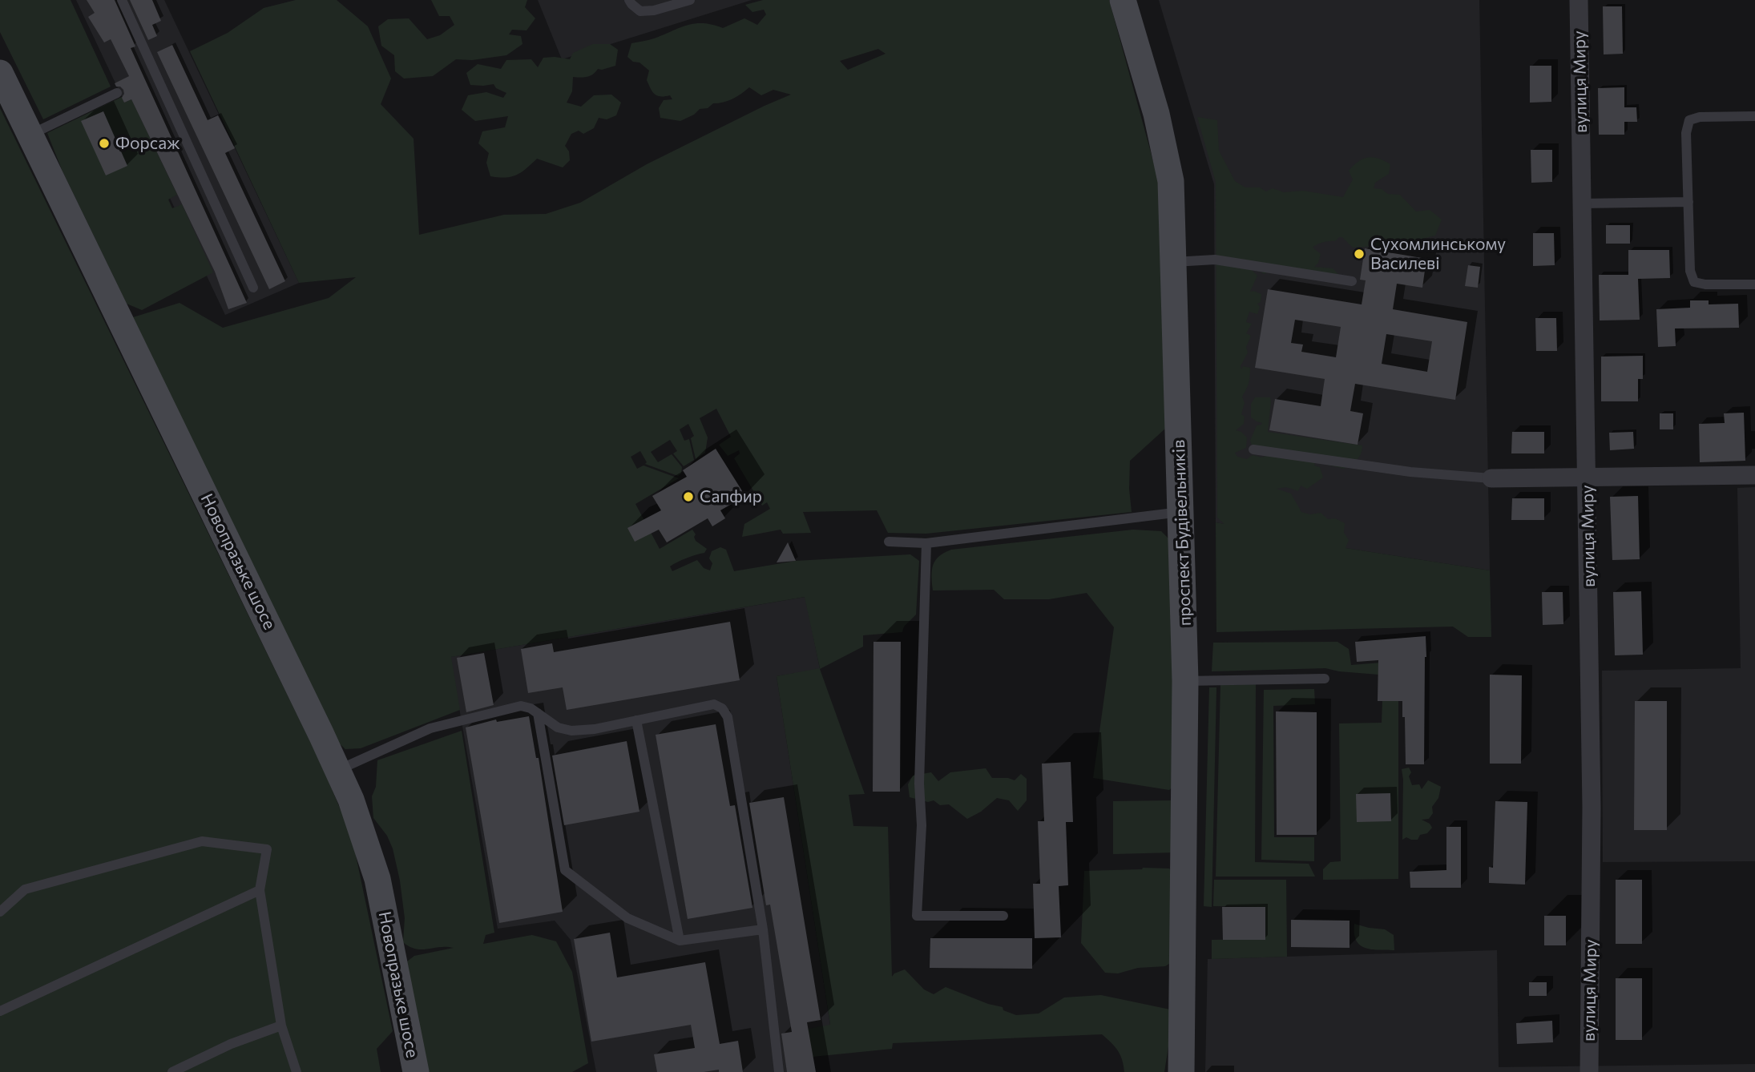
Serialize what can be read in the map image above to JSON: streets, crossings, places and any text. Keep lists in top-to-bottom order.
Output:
{
  "streets": {
    "main road": ["проспект Будівельників", "Новопразьке шосе"],
    "street": ["вулиця Миру"]
  },
  "places": ["Форсаж", "Сухомлинському Василеві", "Сапфир"]
}
